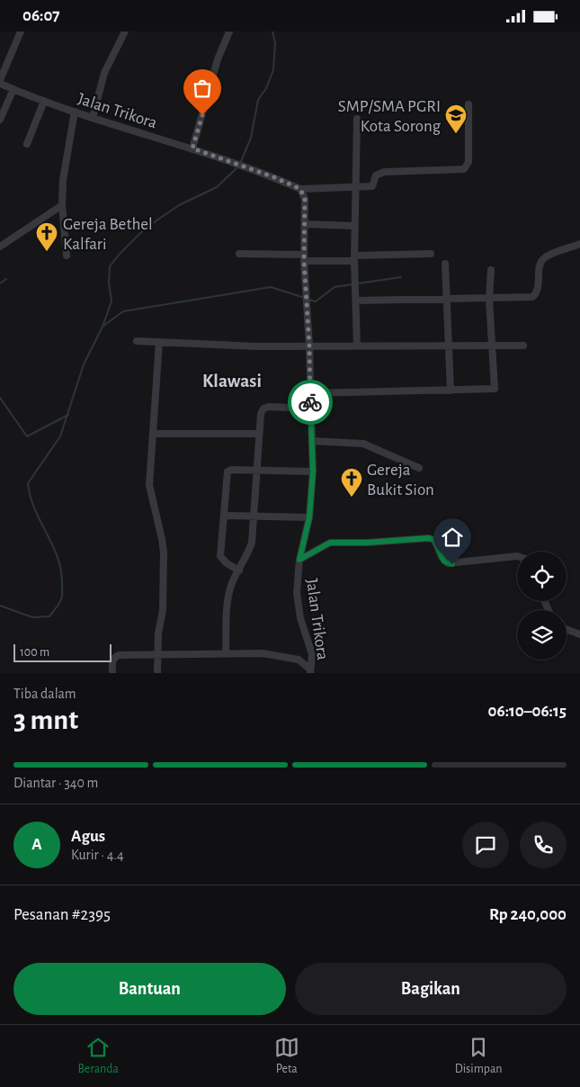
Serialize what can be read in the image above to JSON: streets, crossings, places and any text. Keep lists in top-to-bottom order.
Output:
{
  "streets": {
    "street": ["Jalan Trikora"]
  },
  "districts": ["Klawasi"],
  "places": {
    "school or university": ["SMP/SMA PGRI Kota Sorong"],
    "church": ["Gereja Bethel Kalfari", "Gereja Bukit Sion"]
  },
  "scale_bar": "100 m",
  "page": {
    "status": "06:07",
    "scale": "100 m",
    "heading": ["3 mnt", "Tiba dalam", "06:10–06:15"],
    "panel": [
      "Agus",
      "Kurir · 4.4",
      "Pesanan #2395",
      "Rp 240,000"
    ],
    "bar": "Diantar · 340 m",
    "round": "A",
    "buttons": ["Bantuan", "Bagikan"],
    "tabs": ["Beranda", "Peta", "Disimpan"]
  }
}
